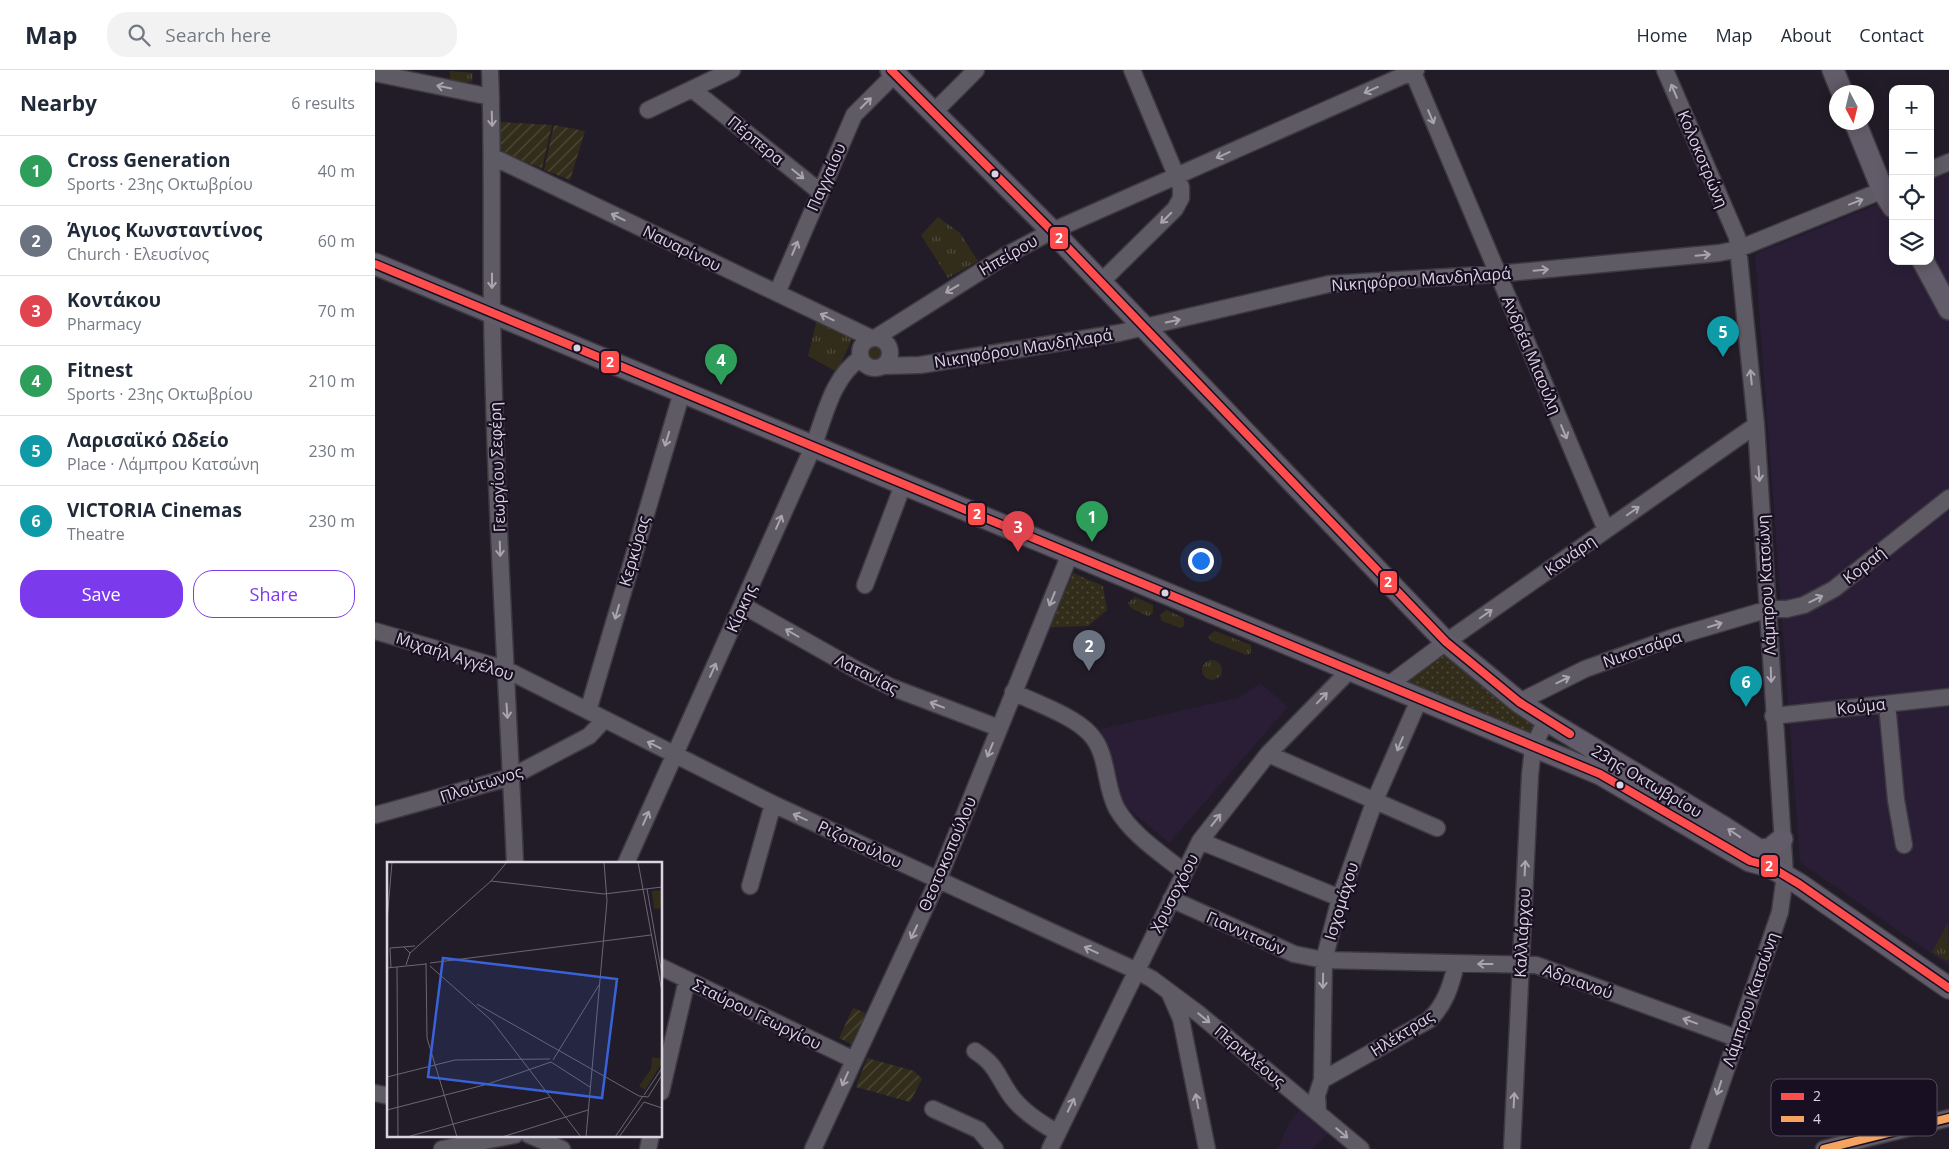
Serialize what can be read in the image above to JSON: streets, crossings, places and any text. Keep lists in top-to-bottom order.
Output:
{
  "streets": {
    "main road": ["23ης Οκτωβρίου"],
    "street": [
      "Πέρπερα",
      "Κολοκοτρώνη",
      "Παγγαίου",
      "Ναυαρίνου",
      "Ηπείρου",
      "Νικηφόρου Μανδηλαρά",
      "Ανδρέα Μιαούλη",
      "Γεωργίου Σεφέρη",
      "Κερκύρας",
      "Κανάρη",
      "Κοραή",
      "Λάμπρου Κατσώνη",
      "Κίρκης",
      "Νικοτσάρα",
      "Μιχαήλ Αγγέλου",
      "Λατανίας",
      "Κούμα",
      "Πλούτωνος",
      "Ριζοπούλου",
      "Θεοτοκοπούλου",
      "Χρυσοχόου",
      "Ισχομάχου",
      "Γιαννιτσών",
      "Καλλιάρχου",
      "Αδριανού",
      "Σταύρου Γεωργίου",
      "Ηλέκτρας",
      "Περικλέους"
    ]
  },
  "crossings": [
    ["Πέρπερα", "Παγγαίου"],
    ["Κολοκοτρώνη", "Νικηφόρου Μανδηλαρά"],
    ["Κολοκοτρώνη", "Λάμπρου Κατσώνη"],
    ["Παγγαίου", "Ναυαρίνου"],
    ["Παγγαίου", "23ης Οκτωβρίου"],
    ["Ναυαρίνου", "Ηπείρου"],
    ["Ναυαρίνου", "Νικηφόρου Μανδηλαρά"],
    ["Ναυαρίνου", "Γεωργίου Σεφέρη"],
    ["Ναυαρίνου", "Κίρκης"],
    ["Ηπείρου", "Νικηφόρου Μανδηλαρά"],
    ["Ηπείρου", "Ανδρέα Μιαούλη"],
    ["Ηπείρου", "Κίρκης"],
    ["Ηπείρου", "23ης Οκτωβρίου"],
    ["Νικηφόρου Μανδηλαρά", "Ανδρέα Μιαούλη"],
    ["Νικηφόρου Μανδηλαρά", "Λάμπρου Κατσώνη"],
    ["Νικηφόρου Μανδηλαρά", "Κίρκης"],
    ["Νικηφόρου Μανδηλαρά", "23ης Οκτωβρίου"],
    ["Ανδρέα Μιαούλη", "Κανάρη"],
    ["Γεωργίου Σεφέρη", "Μιχαήλ Αγγέλου"],
    ["Γεωργίου Σεφέρη", "23ης Οκτωβρίου"],
    ["Γεωργίου Σεφέρη", "Πλούτωνος"],
    ["Κερκύρας", "Μιχαήλ Αγγέλου"],
    ["Κερκύρας", "23ης Οκτωβρίου"],
    ["Κερκύρας", "Ριζοπούλου"],
    ["Κανάρη", "Λάμπρου Κατσώνη"],
    ["Κανάρη", "23ης Οκτωβρίου"],
    ["Κοραή", "Λάμπρου Κατσώνη"],
    ["Κοραή", "Νικοτσάρα"],
    ["Λάμπρου Κατσώνη", "Νικοτσάρα"],
    ["Λάμπρου Κατσώνη", "Κούμα"],
    ["Λάμπρου Κατσώνη", "23ης Οκτωβρίου"],
    ["Λάμπρου Κατσώνη", "Αδριανού"],
    ["Κίρκης", "Λατανίας"],
    ["Κίρκης", "23ης Οκτωβρίου"],
    ["Κίρκης", "Ριζοπούλου"],
    ["Νικοτσάρα", "23ης Οκτωβρίου"],
    ["Μιχαήλ Αγγέλου", "Ριζοπούλου"],
    ["Λατανίας", "Θεοτοκοπούλου"],
    ["23ης Οκτωβρίου", "Θεοτοκοπούλου"],
    ["23ης Οκτωβρίου", "Χρυσοχόου"],
    ["23ης Οκτωβρίου", "Ισχομάχου"],
    ["23ης Οκτωβρίου", "Καλλιάρχου"],
    ["Πλούτωνος", "Ριζοπούλου"],
    ["Ριζοπούλου", "Θεοτοκοπούλου"],
    ["Ριζοπούλου", "Χρυσοχόου"],
    ["Ριζοπούλου", "Περικλέους"],
    ["Θεοτοκοπούλου", "Σταύρου Γεωργίου"],
    ["Χρυσοχόου", "Γιαννιτσών"],
    ["Χρυσοχόου", "Περικλέους"],
    ["Ισχομάχου", "Γιαννιτσών"],
    ["Ισχομάχου", "Αδριανού"],
    ["Ισχομάχου", "Ηλέκτρας"],
    ["Ισχομάχου", "Περικλέους"],
    ["Γιαννιτσών", "Αδριανού"],
    ["Καλλιάρχου", "Αδριανού"],
    ["Αδριανού", "Ηλέκτρας"]
  ],
  "one_way": [
    "Πέρπερα",
    "Κολοκοτρώνη",
    "Παγγαίου",
    "Ναυαρίνου",
    "Ηπείρου",
    "Νικηφόρου Μανδηλαρά",
    "Ανδρέα Μιαούλη",
    "Γεωργίου Σεφέρη",
    "Κερκύρας",
    "Κανάρη",
    "Κοραή",
    "Νικοτσάρα",
    "Λατανίας",
    "Ριζοπούλου",
    "Θεοτοκοπούλου",
    "Χρυσοχόου",
    "Ισχομάχου",
    "Καλλιάρχου",
    "Αδριανού",
    "Περικλέους"
  ],
  "lines": ["transit line 2", "transit line 4"],
  "legend": ["2", "4"],
  "north": "bottom",
  "page": {
    "header": "Map",
    "search": "Search here",
    "nav": [
      "Home",
      "Map",
      "About",
      "Contact"
    ],
    "heading": ["Nearby", "6 results"],
    "map_buttons": ["+", "−"],
    "list": [
      {
        "mark": "1",
        "name": "Cross Generation",
        "note": "Sports · 23ης Οκτωβρίου",
        "value": "40 m"
      },
      {
        "mark": "2",
        "name": "Άγιος Κωνσταντίνος",
        "note": "Church · Ελευσίνος",
        "value": "60 m"
      },
      {
        "mark": "3",
        "name": "Κοντάκου",
        "note": "Pharmacy",
        "value": "70 m"
      },
      {
        "mark": "4",
        "name": "Fitnest",
        "note": "Sports · 23ης Οκτωβρίου",
        "value": "210 m"
      },
      {
        "mark": "5",
        "name": "Λαρισαϊκό Ωδείο",
        "note": "Place · Λάμπρου Κατσώνη",
        "value": "230 m"
      },
      {
        "mark": "6",
        "name": "VICTORIA Cinemas",
        "note": "Theatre",
        "value": "230 m"
      }
    ],
    "pins": [
      "5",
      "4",
      "1",
      "3",
      "2",
      "6"
    ],
    "buttons": ["Save", "Share"]
  }
}
